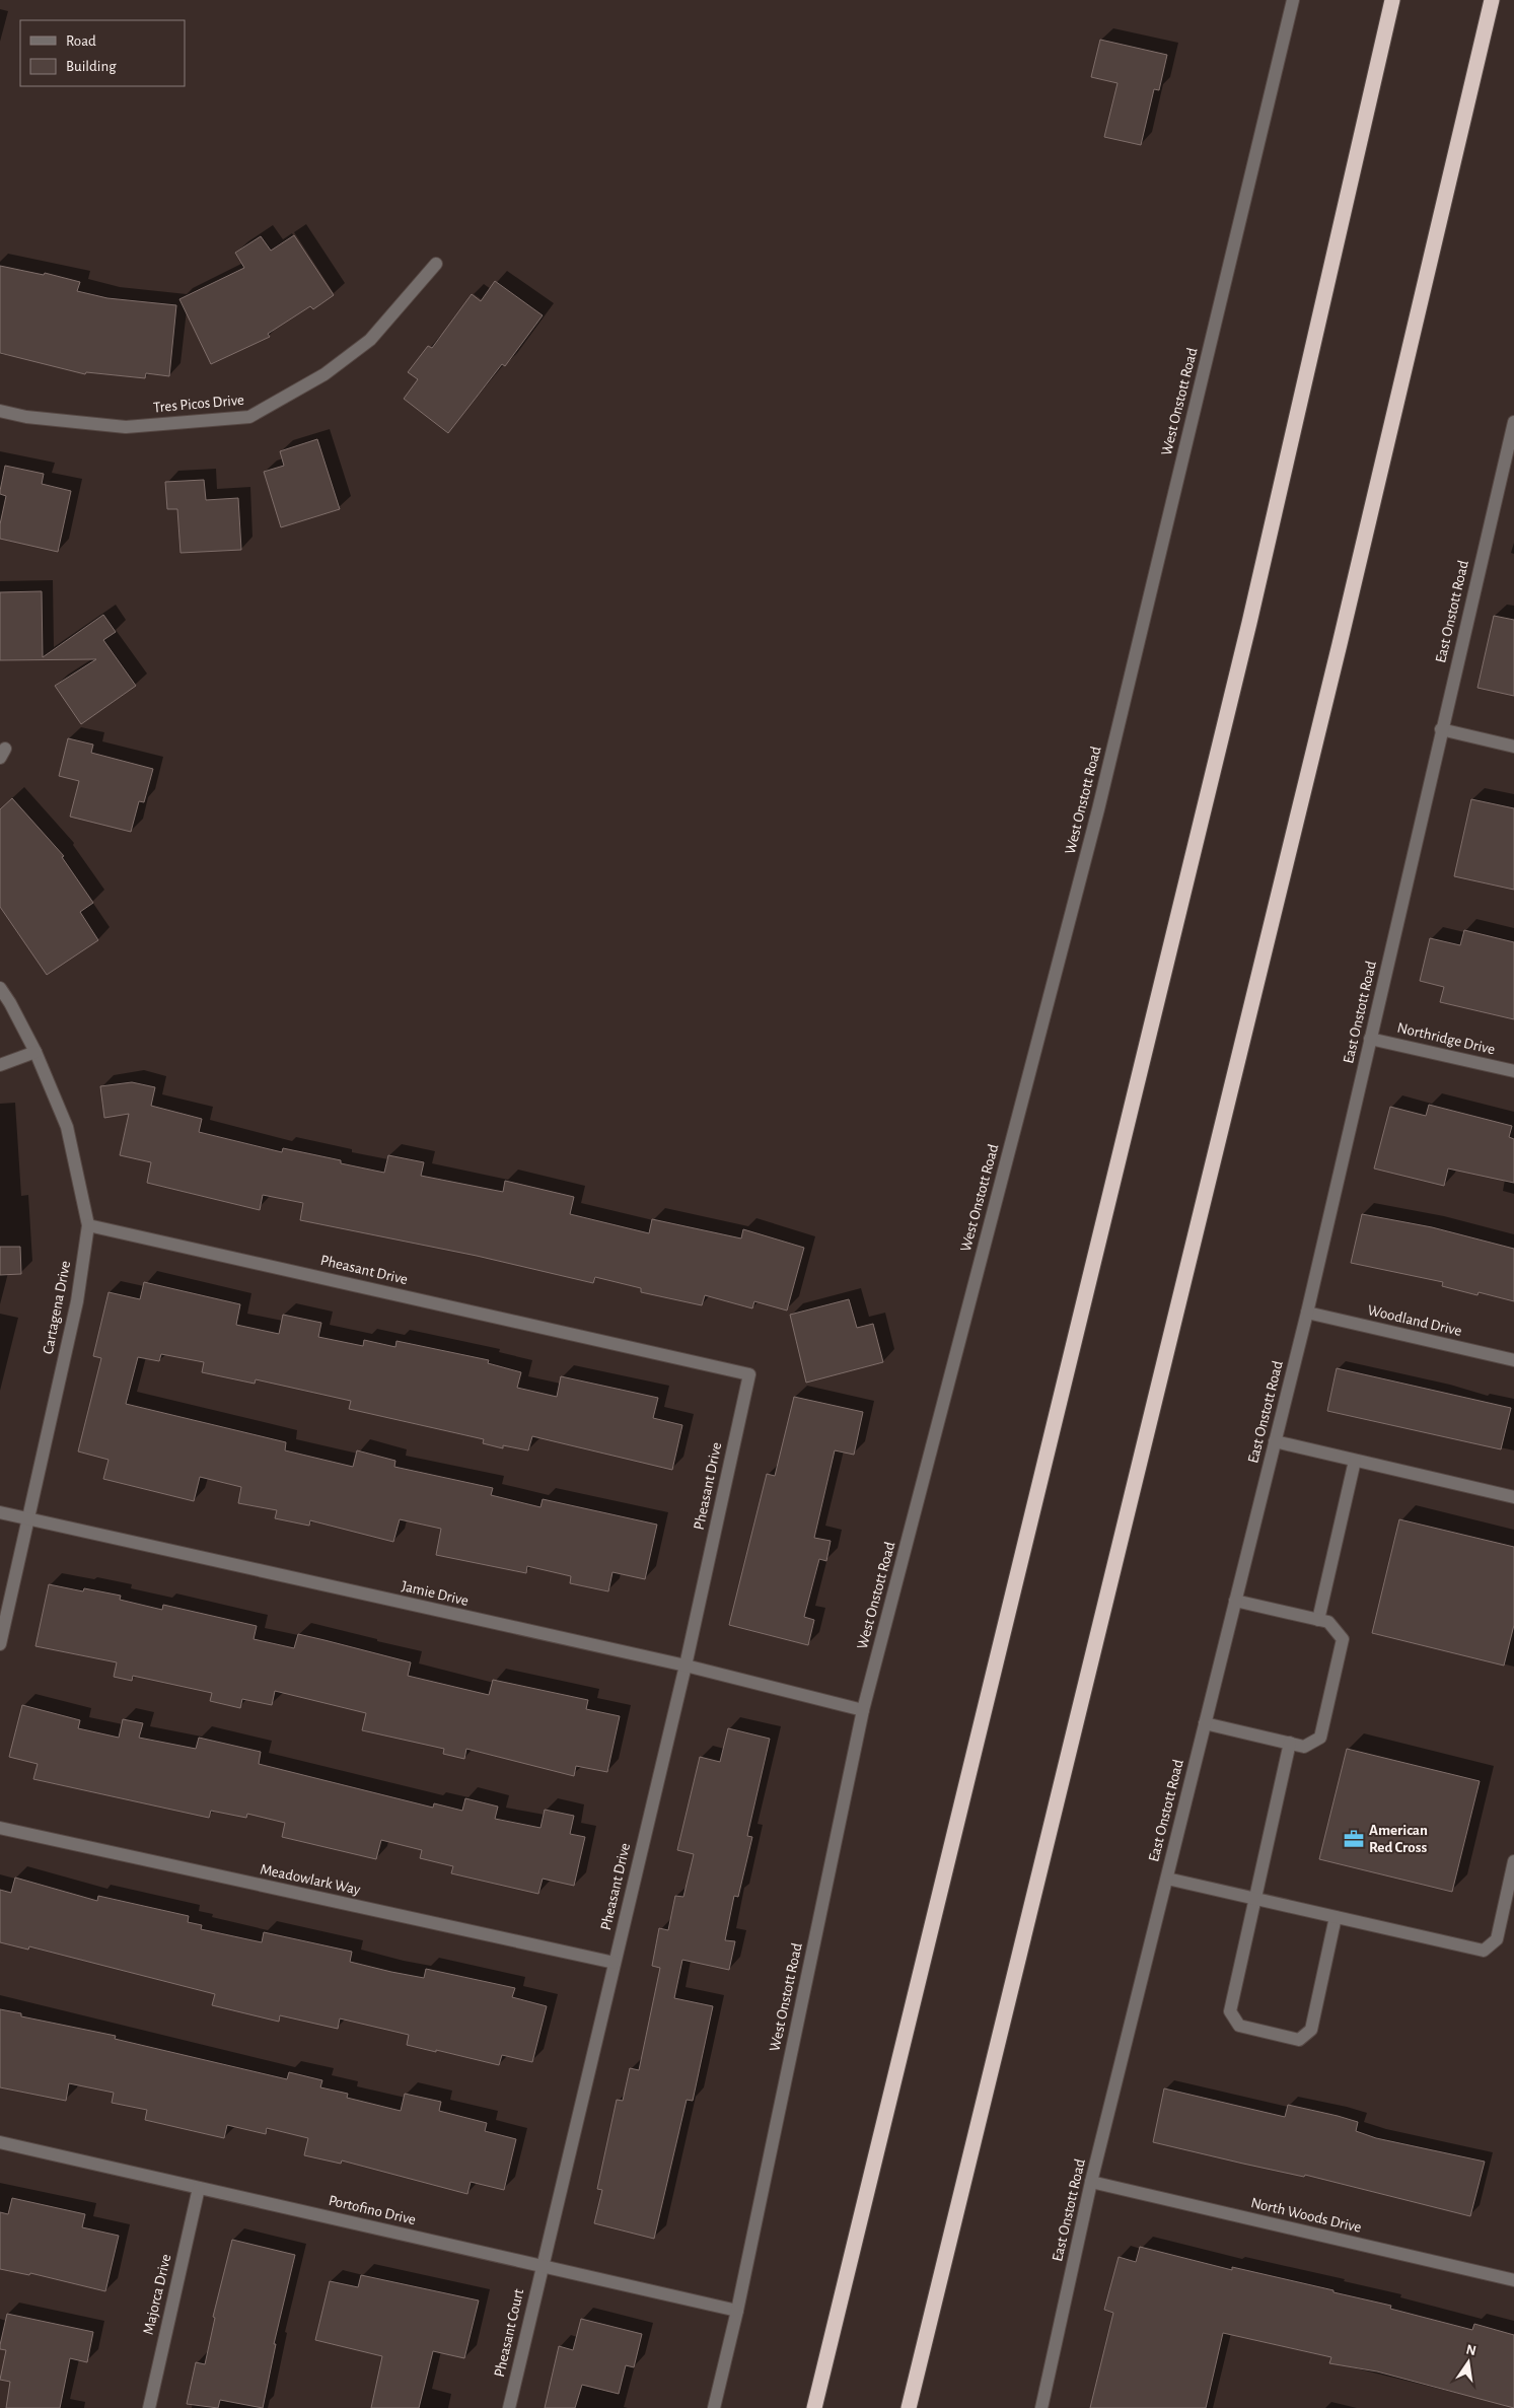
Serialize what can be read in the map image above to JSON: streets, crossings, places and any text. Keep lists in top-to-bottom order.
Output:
{
  "streets": {
    "street": [
      "West Onstott Road",
      "Tres Picos Drive",
      "East Onstott Road",
      "Northridge Drive",
      "Pheasant Drive",
      "Cartagena Drive",
      "Woodland Drive",
      "Jamie Drive",
      "Meadowlark Way",
      "Portofino Drive",
      "North Woods Drive",
      "Majorca Drive",
      "Pheasant Court"
    ]
  },
  "crossings": [
    ["West Onstott Road", "Jamie Drive"],
    ["West Onstott Road", "Portofino Drive"],
    ["East Onstott Road", "Northridge Drive"],
    ["East Onstott Road", "Woodland Drive"],
    ["East Onstott Road", "North Woods Drive"],
    ["Pheasant Drive", "Cartagena Drive"],
    ["Pheasant Drive", "Jamie Drive"],
    ["Pheasant Drive", "Meadowlark Way"],
    ["Pheasant Drive", "Portofino Drive"],
    ["Pheasant Drive", "Pheasant Court"],
    ["Cartagena Drive", "Jamie Drive"],
    ["Portofino Drive", "Majorca Drive"],
    ["Portofino Drive", "Pheasant Court"]
  ],
  "places": {
    "office": ["American Red Cross"]
  },
  "legend": ["Road", "Building"],
  "north": "top"
}
